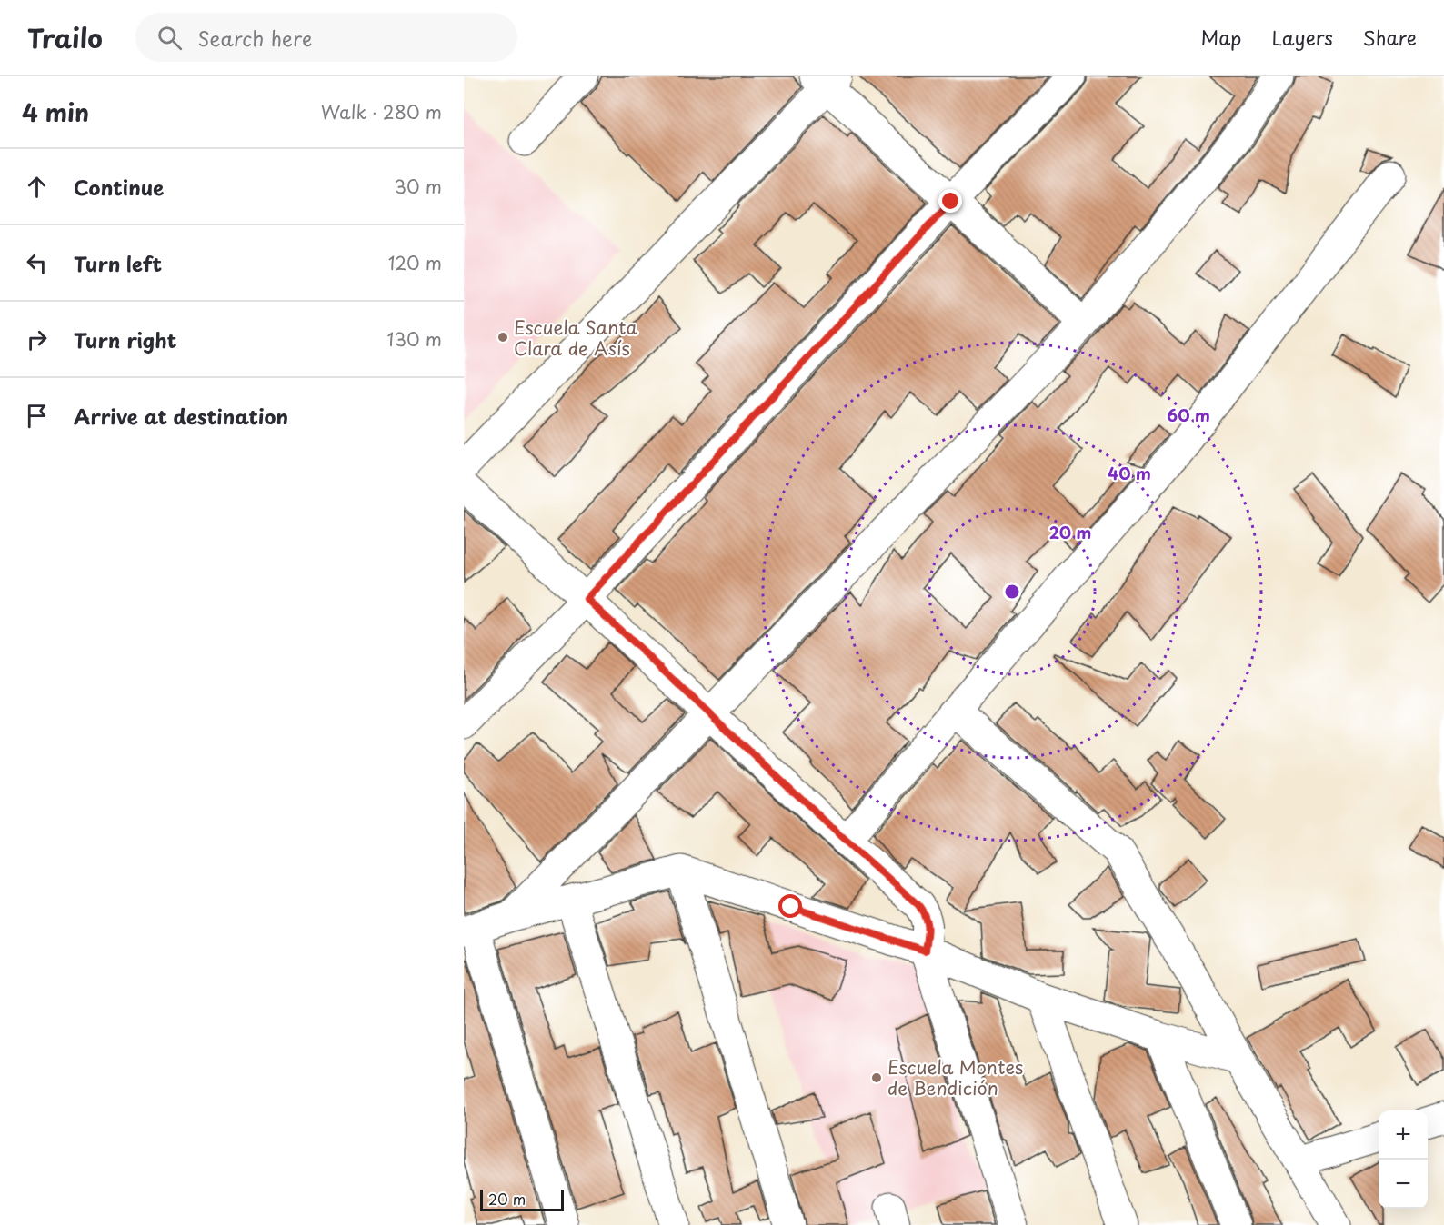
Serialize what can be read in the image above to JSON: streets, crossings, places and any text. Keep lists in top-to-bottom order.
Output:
{
  "places": ["Escuela Santa Clara de Asís", "Escuela Montes de Bendición"],
  "scale_bar": "20 m",
  "page": {
    "header": "Trailo",
    "search": "Search here",
    "nav": ["Map", "Layers", "Share"],
    "heading": ["4 min", "Walk · 280 m"],
    "list": [
      ["Continue", "30 m"],
      ["Turn left", "120 m"],
      ["Turn right", "130 m"],
      "Arrive at destination"
    ],
    "map_buttons": ["+", "−"],
    "scale": "20 m"
  },
  "rings": ["60 m", "40 m", "20 m"]
}
